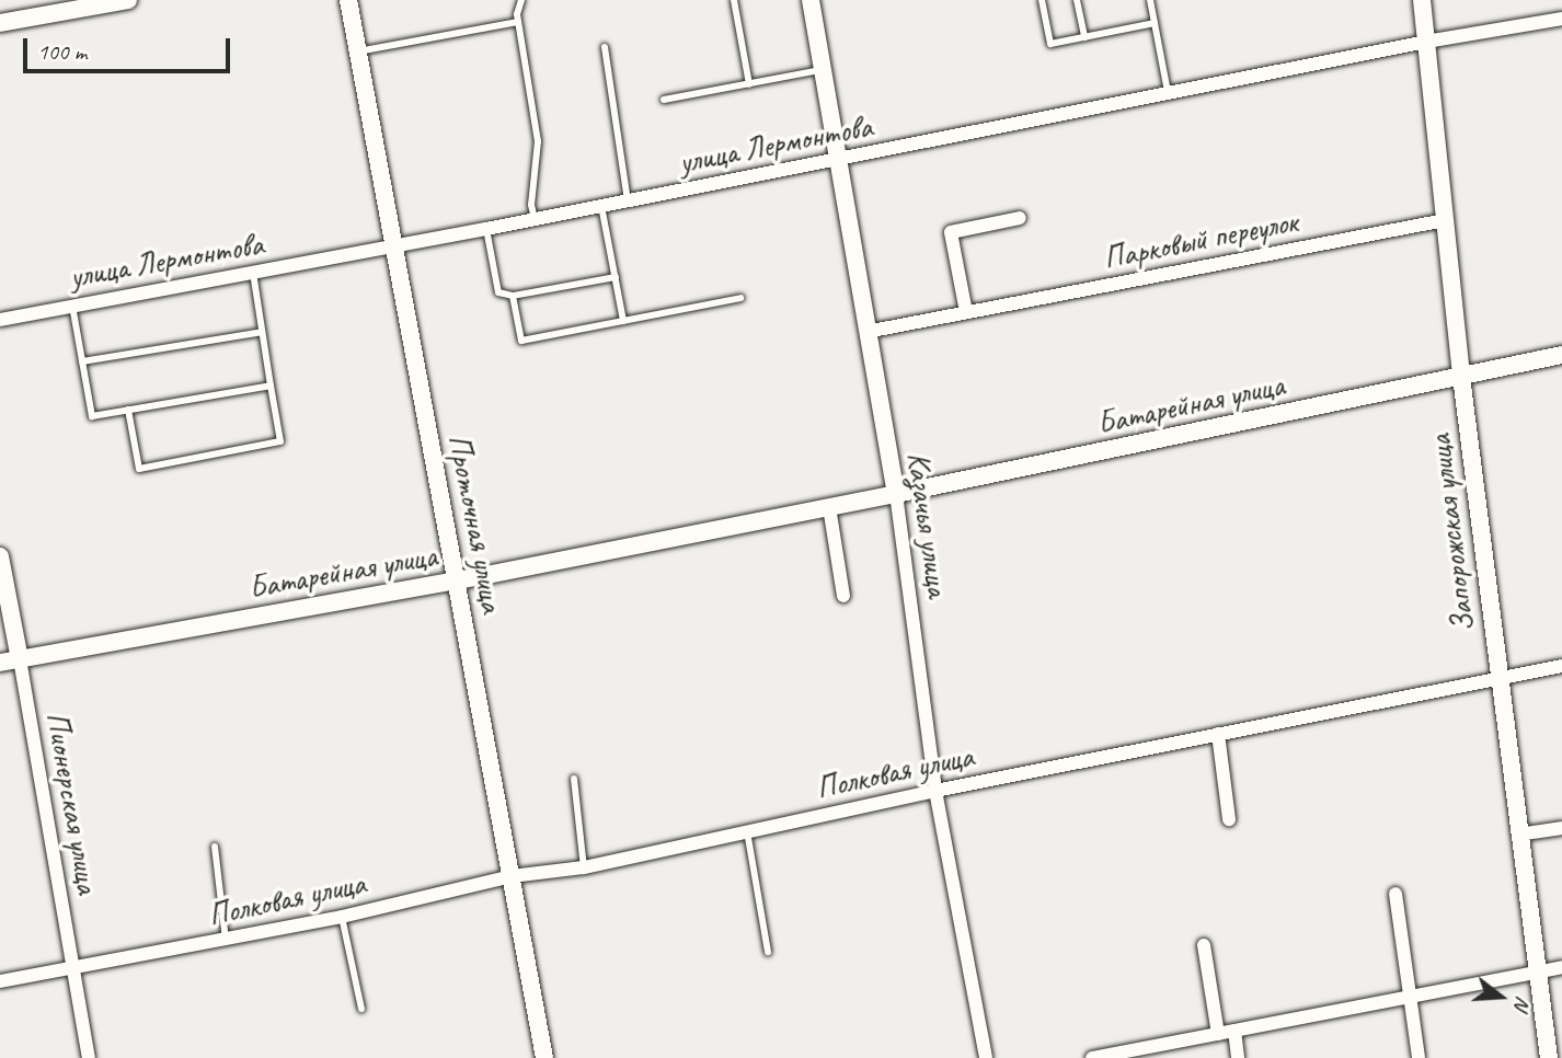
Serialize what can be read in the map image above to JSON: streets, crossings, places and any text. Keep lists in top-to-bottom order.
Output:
{
  "streets": {
    "street": [
      "улица Лермонтова",
      "Парковый переулок",
      "Батарейная улица",
      "Проточная улица",
      "Казачья улица",
      "Запорожская улица",
      "Полковая улица",
      "Пионерская улица"
    ]
  },
  "crossings": [
    ["улица Лермонтова", "Проточная улица"],
    ["улица Лермонтова", "Казачья улица"],
    ["улица Лермонтова", "Запорожская улица"],
    ["Парковый переулок", "Казачья улица"],
    ["Парковый переулок", "Запорожская улица"],
    ["Батарейная улица", "Проточная улица"],
    ["Батарейная улица", "Казачья улица"],
    ["Батарейная улица", "Запорожская улица"],
    ["Батарейная улица", "Пионерская улица"],
    ["Проточная улица", "Полковая улица"],
    ["Казачья улица", "Полковая улица"],
    ["Запорожская улица", "Полковая улица"],
    ["Полковая улица", "Пионерская улица"]
  ],
  "scale_bar": "100 m",
  "north": "right"
}
